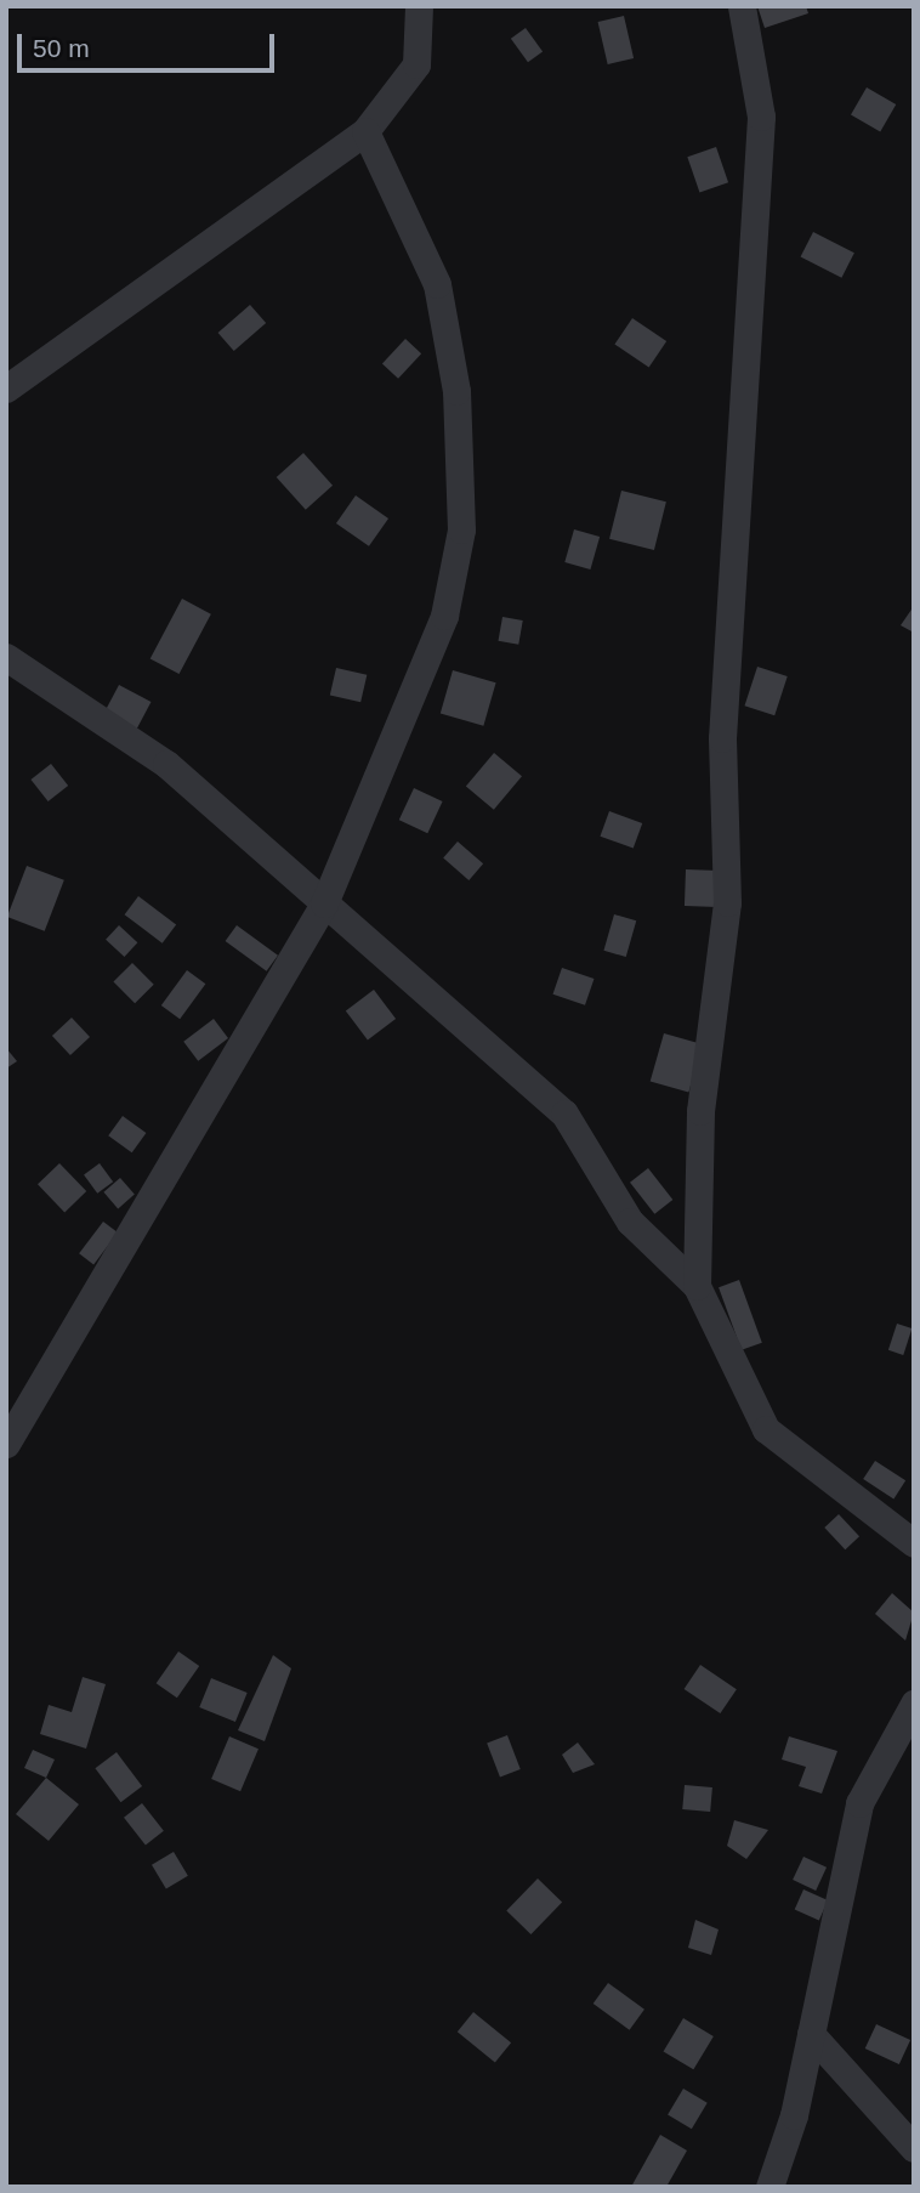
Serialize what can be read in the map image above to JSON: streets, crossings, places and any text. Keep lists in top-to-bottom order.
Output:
{
  "scale_bar": "50 m"
}
